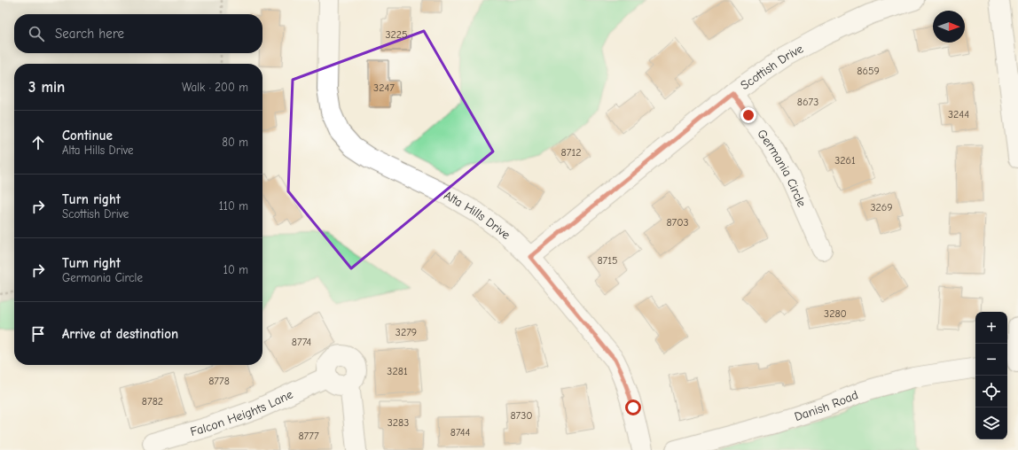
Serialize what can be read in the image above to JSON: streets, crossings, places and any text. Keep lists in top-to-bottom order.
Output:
{
  "streets": {
    "street": [
      "Scottish Drive",
      "Germania Circle",
      "Alta Hills Drive",
      "Danish Road",
      "Falcon Heights Lane"
    ]
  },
  "crossings": [
    ["Scottish Drive", "Germania Circle"],
    ["Scottish Drive", "Alta Hills Drive"]
  ],
  "house_numbers": [
    "3225",
    "8659",
    "3247",
    "8673",
    "3244",
    "8712",
    "3261",
    "3269",
    "8703",
    "8715",
    "3280",
    "3279",
    "8774",
    "3281",
    "8778",
    "8782",
    "8730",
    "3283",
    "8744",
    "8777"
  ],
  "north": "right",
  "page": {
    "search": "Search here",
    "heading": ["3 min", "Walk · 200 m"],
    "list": [
      ["Continue", "Alta Hills Drive", "80 m"],
      ["Turn right", "Scottish Drive", "110 m"],
      ["Turn right", "Germania Circle", "10 m"],
      "Arrive at destination"
    ],
    "map_buttons": ["+", "−"]
  }
}
